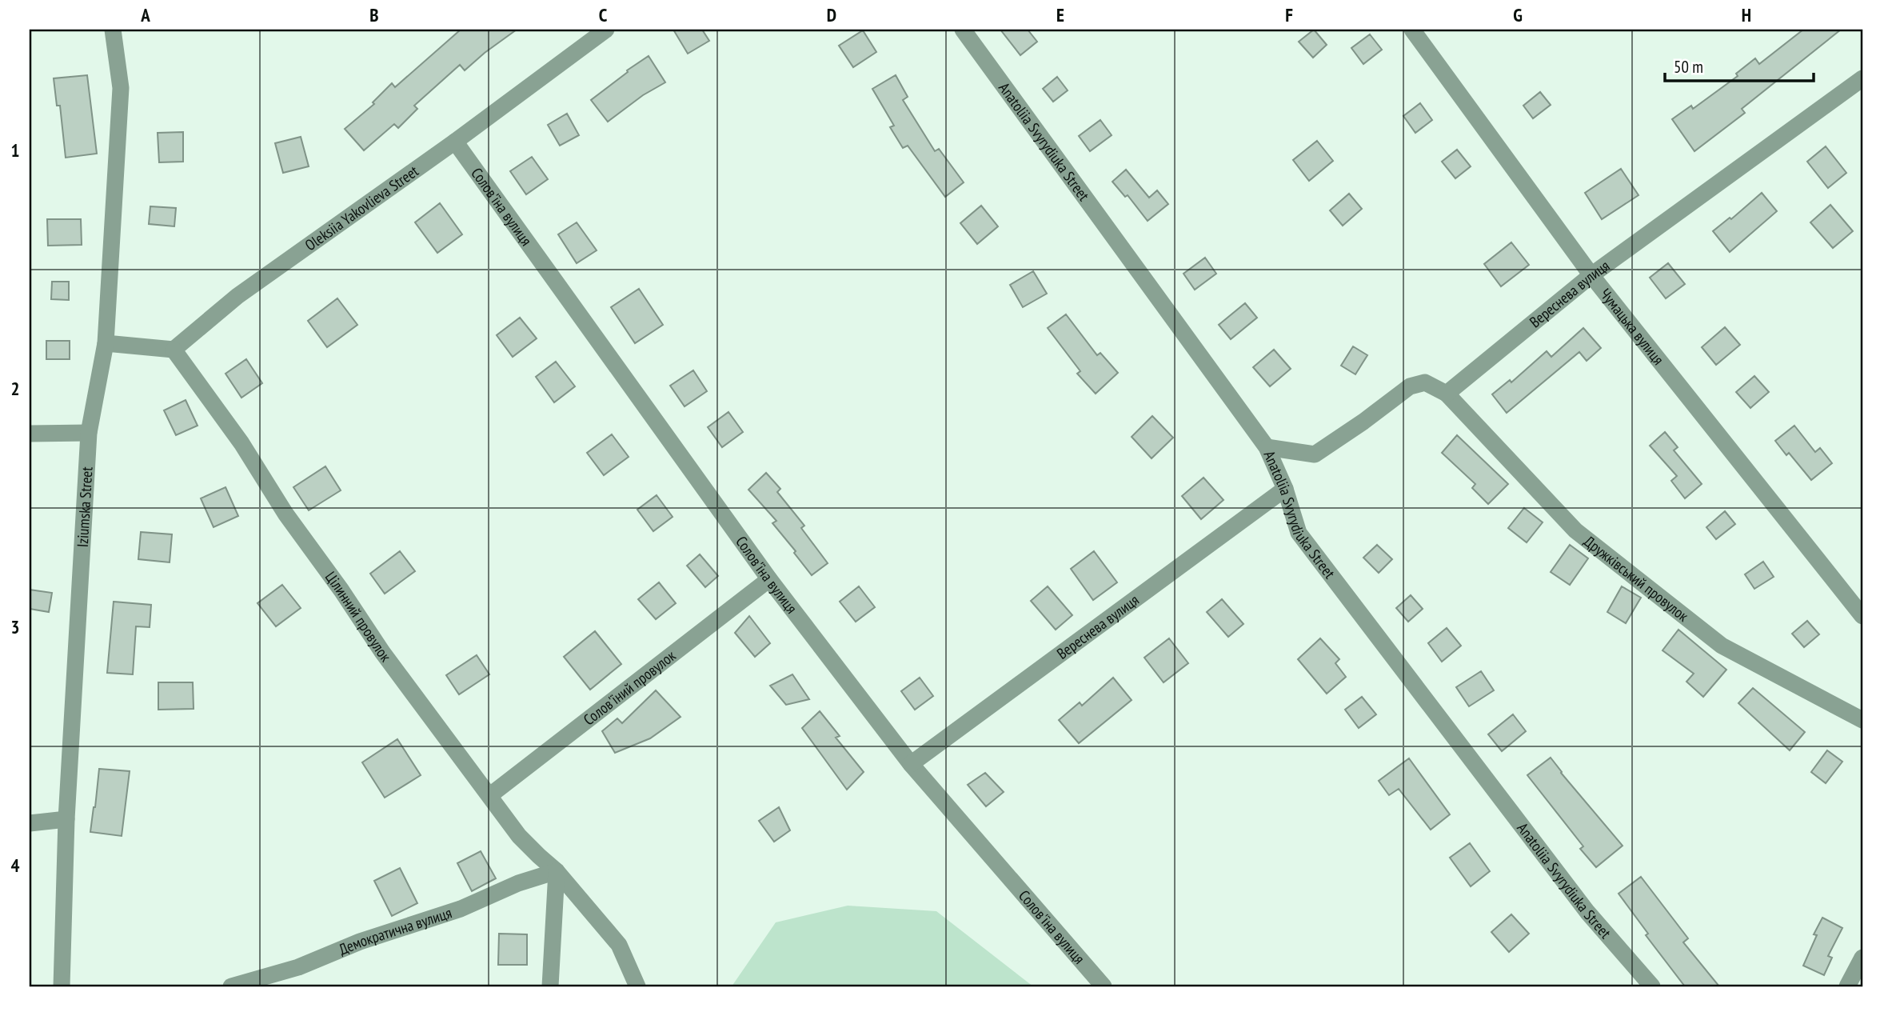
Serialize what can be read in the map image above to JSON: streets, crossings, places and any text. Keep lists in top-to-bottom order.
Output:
{
  "streets": {
    "street": [
      "Anatoliia Svyrydiuka Street",
      "Солов'їна вулиця",
      "Oleksiia Yakovlieva Street",
      "Вереснева вулиця",
      "Чумацька вулиця",
      "Iziumska Street",
      "Дружківський провулок",
      "Цілинний провулок",
      "Солов'їний провулок",
      "Демократична вулиця"
    ]
  },
  "crossings": [
    ["Anatoliia Svyrydiuka Street", "Вереснева вулиця"],
    ["Солов'їна вулиця", "Oleksiia Yakovlieva Street"],
    ["Солов'їна вулиця", "Вереснева вулиця"],
    ["Солов'їна вулиця", "Солов'їний провулок"],
    ["Oleksiia Yakovlieva Street", "Цілинний провулок"],
    ["Вереснева вулиця", "Чумацька вулиця"],
    ["Вереснева вулиця", "Дружківський провулок"],
    ["Цілинний провулок", "Солов'їний провулок"],
    ["Цілинний провулок", "Демократична вулиця"]
  ],
  "scale_bar": "50 m",
  "grid": {
    "columns": [
      "A",
      "B",
      "C",
      "D",
      "E",
      "F",
      "G",
      "H"
    ],
    "rows": [
      "1",
      "2",
      "3",
      "4"
    ]
  }
}
